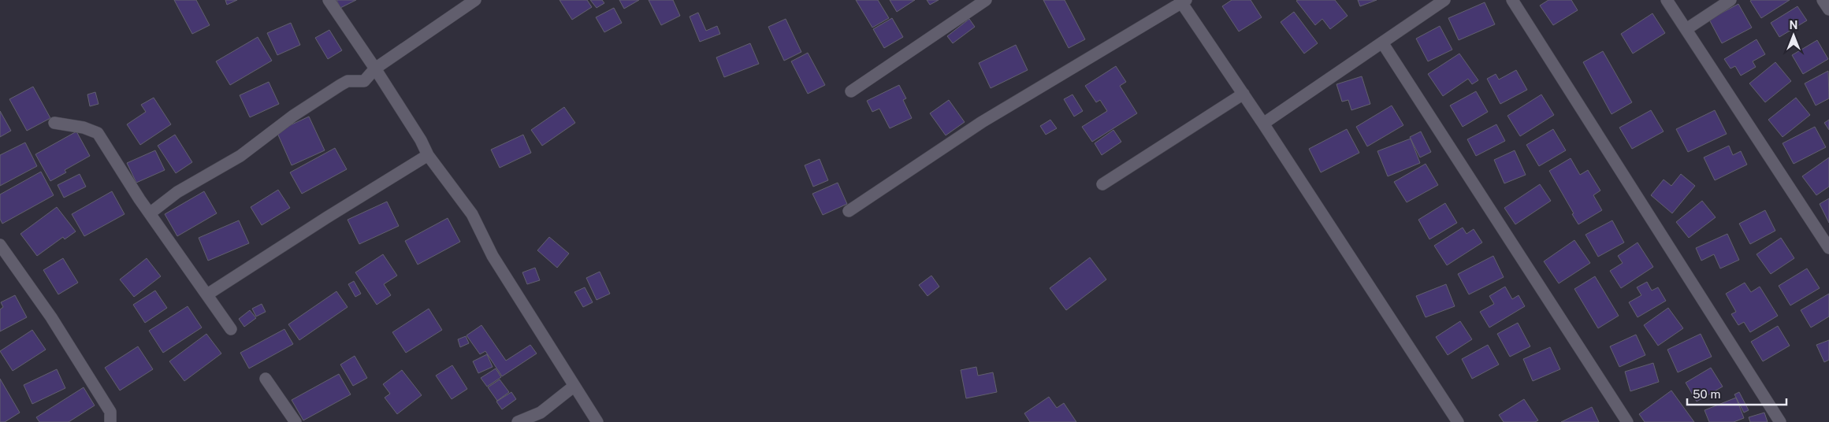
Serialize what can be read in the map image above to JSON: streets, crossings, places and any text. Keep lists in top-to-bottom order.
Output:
{
  "scale_bar": "50 m",
  "north": "top"
}
